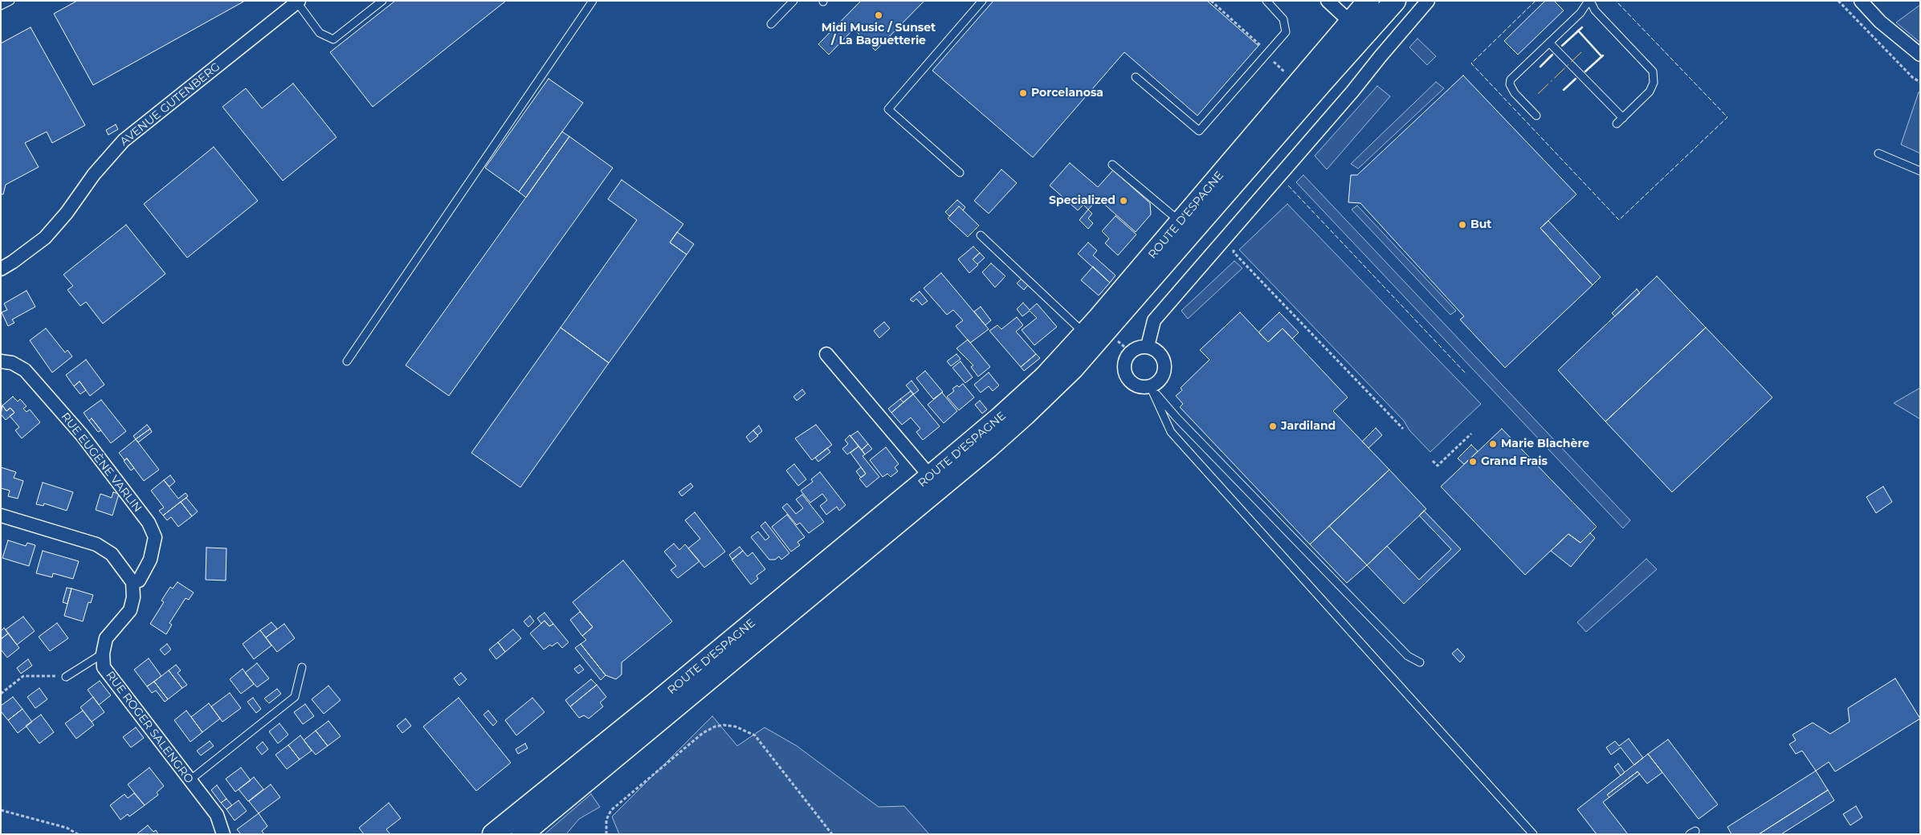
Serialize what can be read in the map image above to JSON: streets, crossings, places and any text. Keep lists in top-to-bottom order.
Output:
{
  "streets": {
    "main road": ["ROUTE D'ESPAGNE"],
    "street": ["AVENUE GUTENBERG", "RUE EUGÈNE VARLIN", "RUE ROGER SALENGRO"]
  },
  "places": [
    "Midi Music / Sunset / La Baguetterie",
    "Porcelanosa",
    "Specialized",
    "But",
    "Jardiland",
    "Marie Blachère",
    "Grand Frais"
  ]
}
